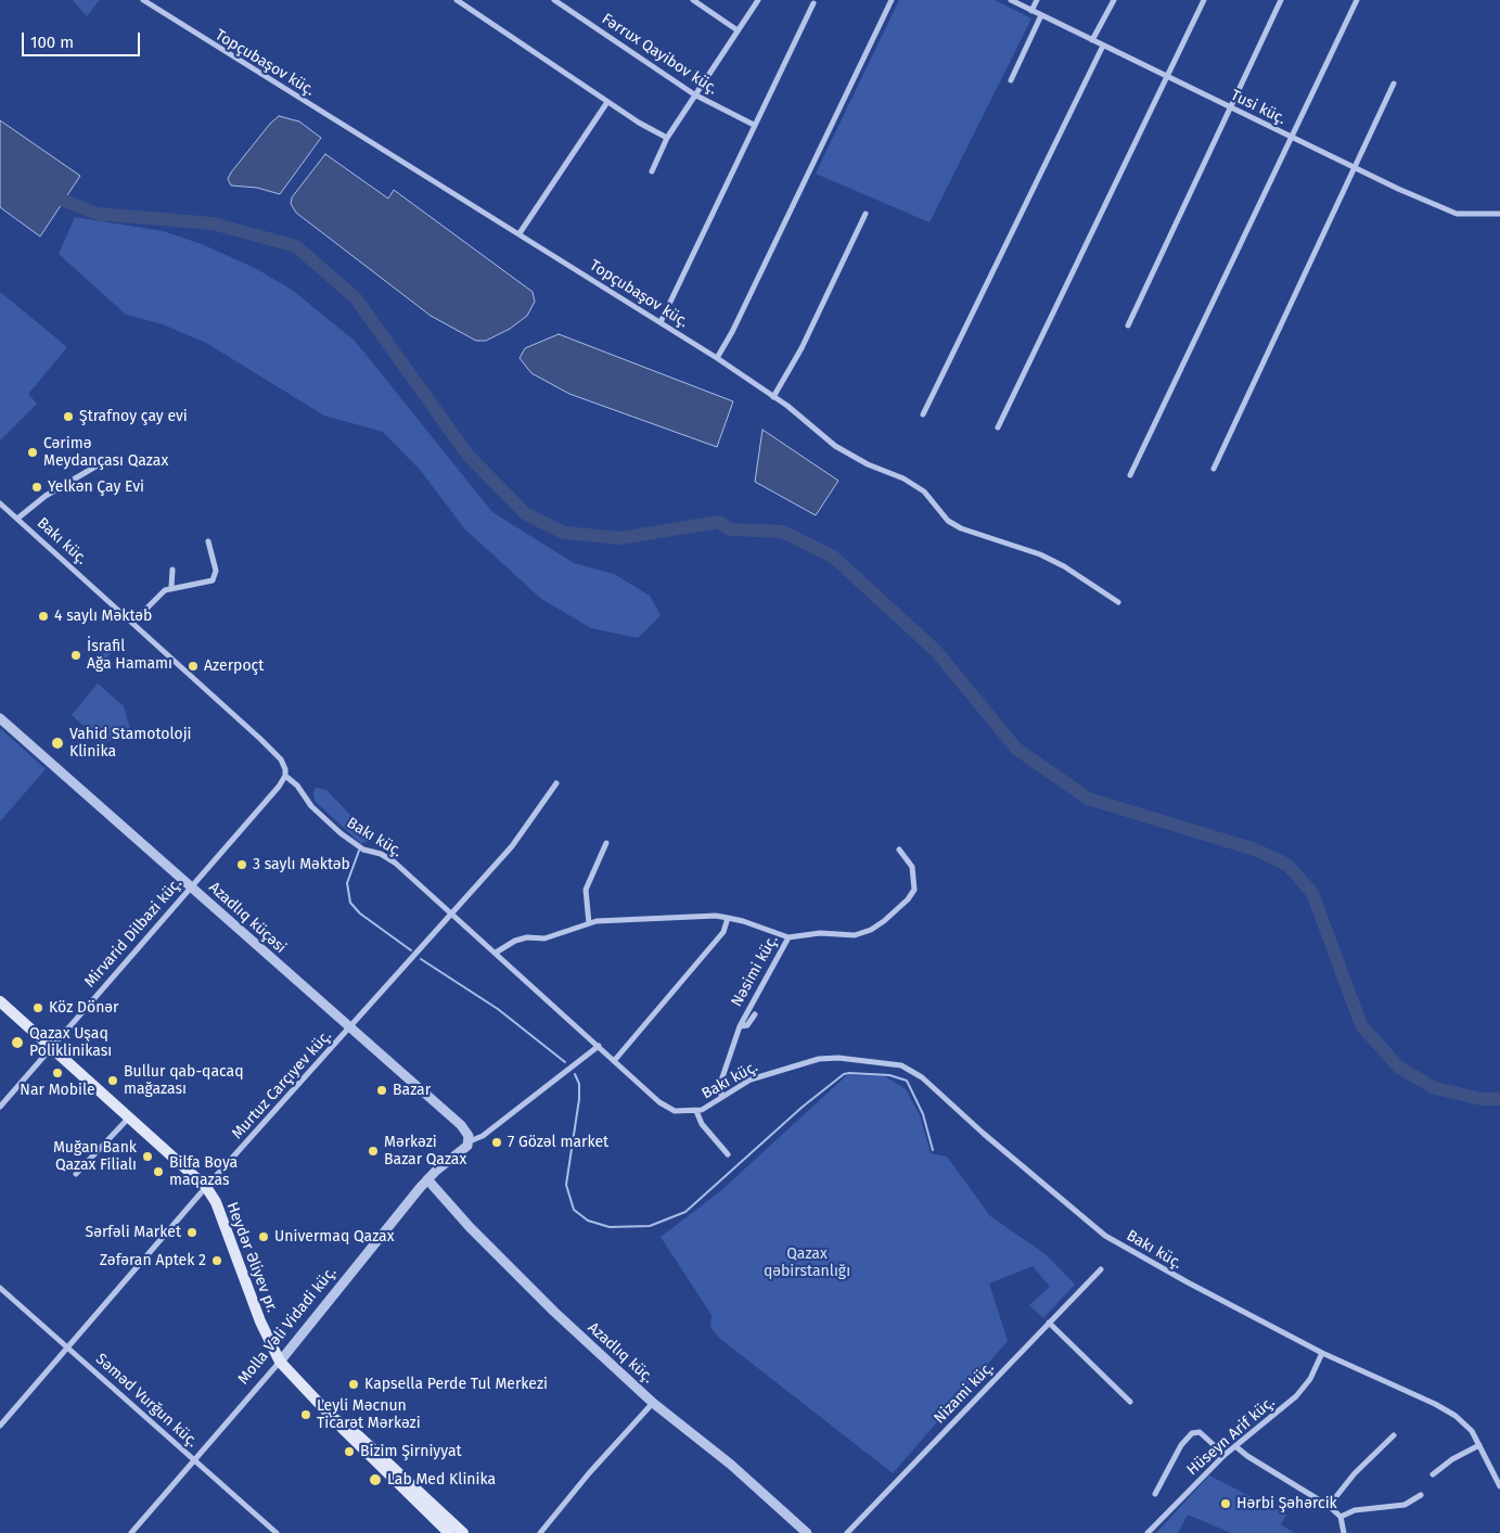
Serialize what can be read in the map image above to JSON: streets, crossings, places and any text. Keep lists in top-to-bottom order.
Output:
{
  "streets": {
    "main road": ["Heydər Əliyev pr."],
    "street": [
      "Fərrux Qayibov küç.",
      "Topçubaşov küç.",
      "Tusi küç.",
      "Bakı küç.",
      "Azadlıq küçəsi",
      "Mirvarid Dilbazi küç.",
      "Nəsimi küç.",
      "Murtuz Carçıyev küç.",
      "Molla Vəli Vidadi küç.",
      "Azadlıq küç.",
      "Nizami küç.",
      "Səməd Vurğun küç.",
      "Hüseyn Arif küç."
    ]
  },
  "crossings": [
    ["Bakı küç.", "Mirvarid Dilbazi küç."],
    ["Bakı küç.", "Nəsimi küç."],
    ["Bakı küç.", "Murtuz Carçıyev küç."],
    ["Bakı küç.", "Hüseyn Arif küç."],
    ["Azadlıq küçəsi", "Mirvarid Dilbazi küç."],
    ["Azadlıq küçəsi", "Murtuz Carçıyev küç."],
    ["Azadlıq küçəsi", "Molla Vəli Vidadi küç."],
    ["Mirvarid Dilbazi küç.", "Heydər Əliyev pr."],
    ["Murtuz Carçıyev küç.", "Heydər Əliyev pr."],
    ["Murtuz Carçıyev küç.", "Səməd Vurğun küç."],
    ["Heydər Əliyev pr.", "Molla Vəli Vidadi küç."],
    ["Molla Vəli Vidadi küç.", "Azadlıq küç."],
    ["Molla Vəli Vidadi küç.", "Səməd Vurğun küç."]
  ],
  "parks": ["Qazax qəbirstanlığı"],
  "places": [
    "Ştrafnoy çay evi",
    "Cərimə Meydançası Qazax",
    "Yelkən Çay Evi",
    "4 saylı Məktəb",
    "İsrafil Ağa Hamamı",
    "Azerpoçt",
    "Vahid Stamotoloji Klinika",
    "3 saylı Məktəb",
    "Köz Dönər",
    "Qazax Uşaq Poliklinikası",
    "Nar Mobile",
    "Bullur qab-qacaq mağazası",
    "Bazar",
    "7 Gözəl market",
    "Mərkəzi Bazar Qazax",
    "Muğan Bank Qazax Filialı",
    "Bilfa Boya maqazas",
    "Sərfəli Market",
    "Univermaq Qazax",
    "Zəfəran Aptek 2",
    "Kapsella Perde Tul Merkezi",
    "Leyli Məcnun Ticarət Mərkəzi",
    "Bizim Şirniyyat",
    "Lab Med Klinika",
    "Hərbi Şəhərcik"
  ],
  "scale_bar": "100 m"
}
